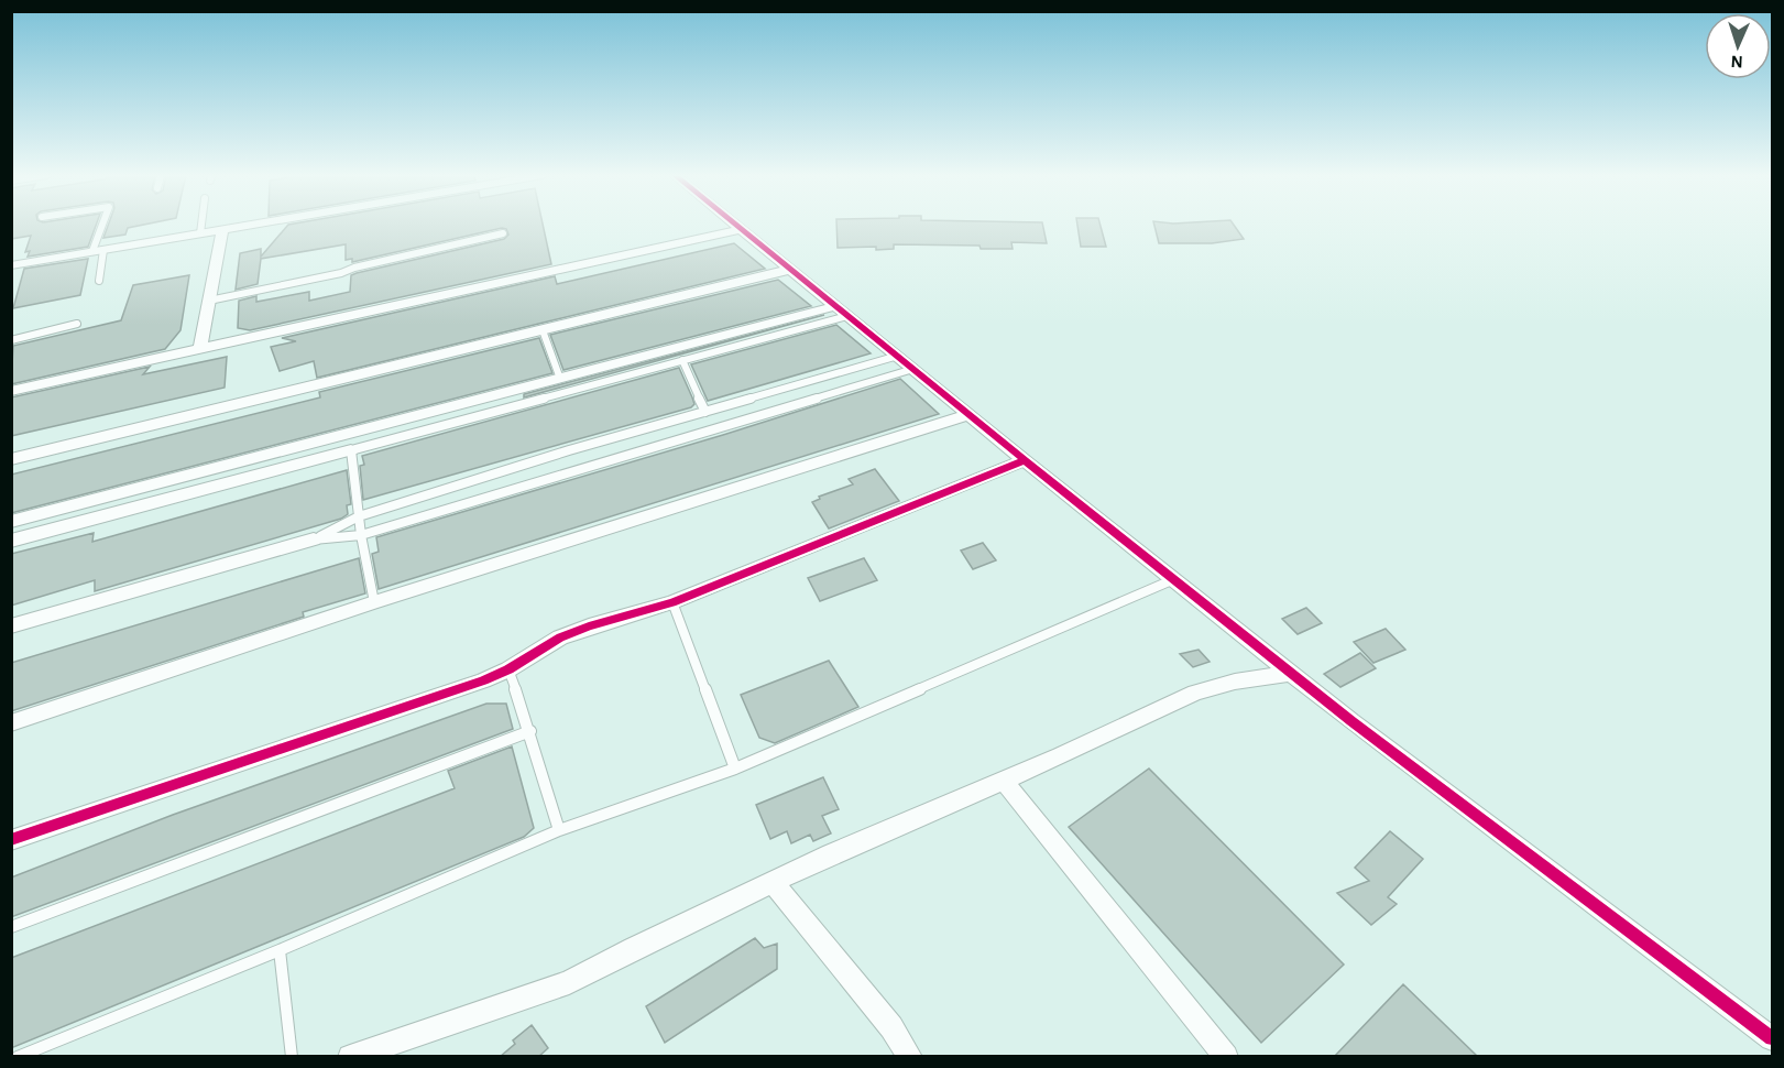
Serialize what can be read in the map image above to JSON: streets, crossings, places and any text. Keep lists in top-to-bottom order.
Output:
{
  "north": "bottom"
}
